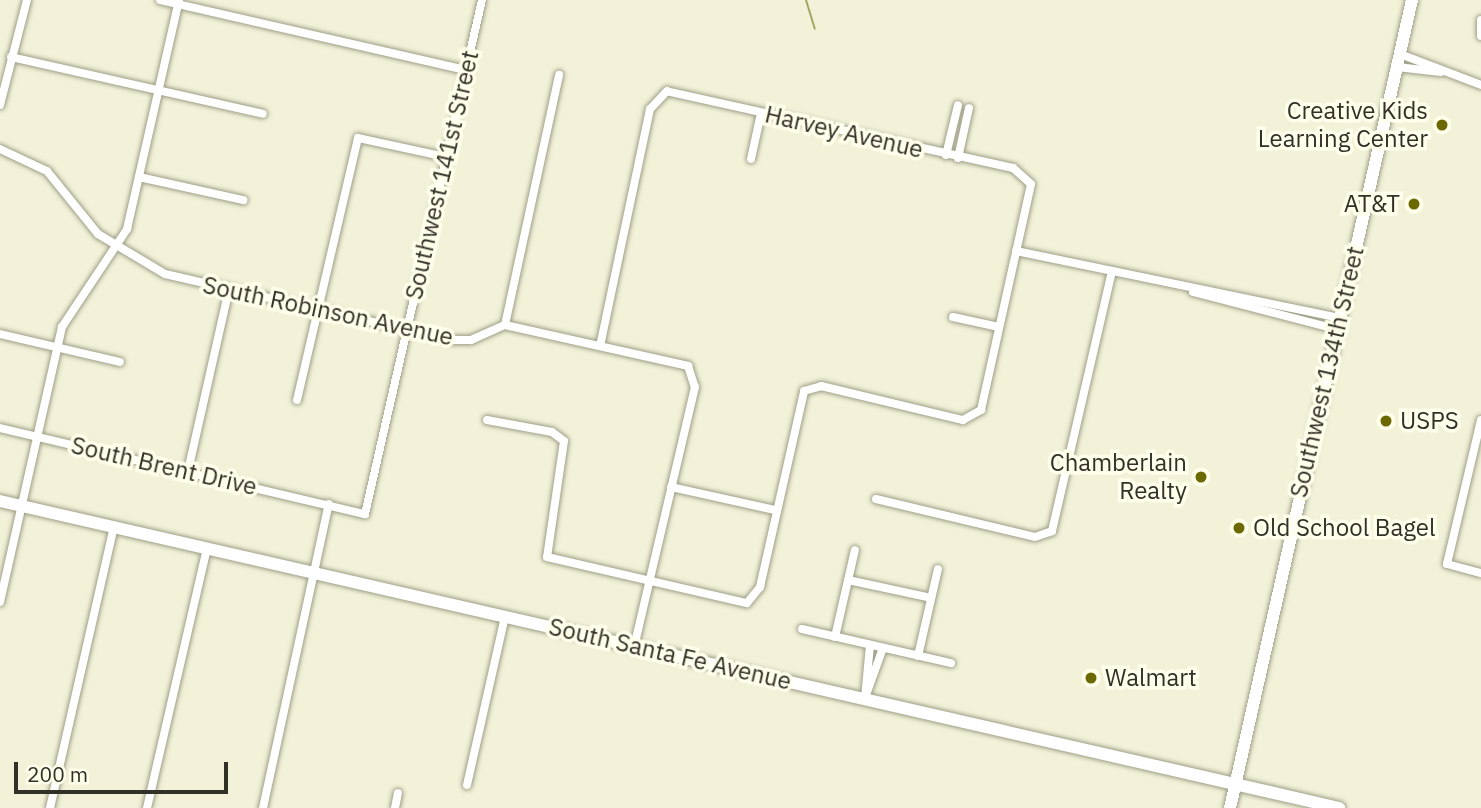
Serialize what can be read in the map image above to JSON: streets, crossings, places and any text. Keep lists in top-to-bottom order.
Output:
{
  "streets": {
    "main road": ["Southwest 134th Street", "South Santa Fe Avenue"],
    "street": [
      "Harvey Avenue",
      "Southwest 141st Street",
      "South Robinson Avenue",
      "South Brent Drive"
    ]
  },
  "crossings": [
    ["Southwest 141st Street", "South Robinson Avenue"],
    ["Southwest 141st Street", "South Brent Drive"],
    ["Southwest 134th Street", "South Santa Fe Avenue"]
  ],
  "places": [
    "Creative Kids Learning Center",
    "AT&T",
    "USPS",
    "Chamberlain Realty",
    "Old School Bagel",
    "Walmart"
  ],
  "scale_bar": "200 m"
}
